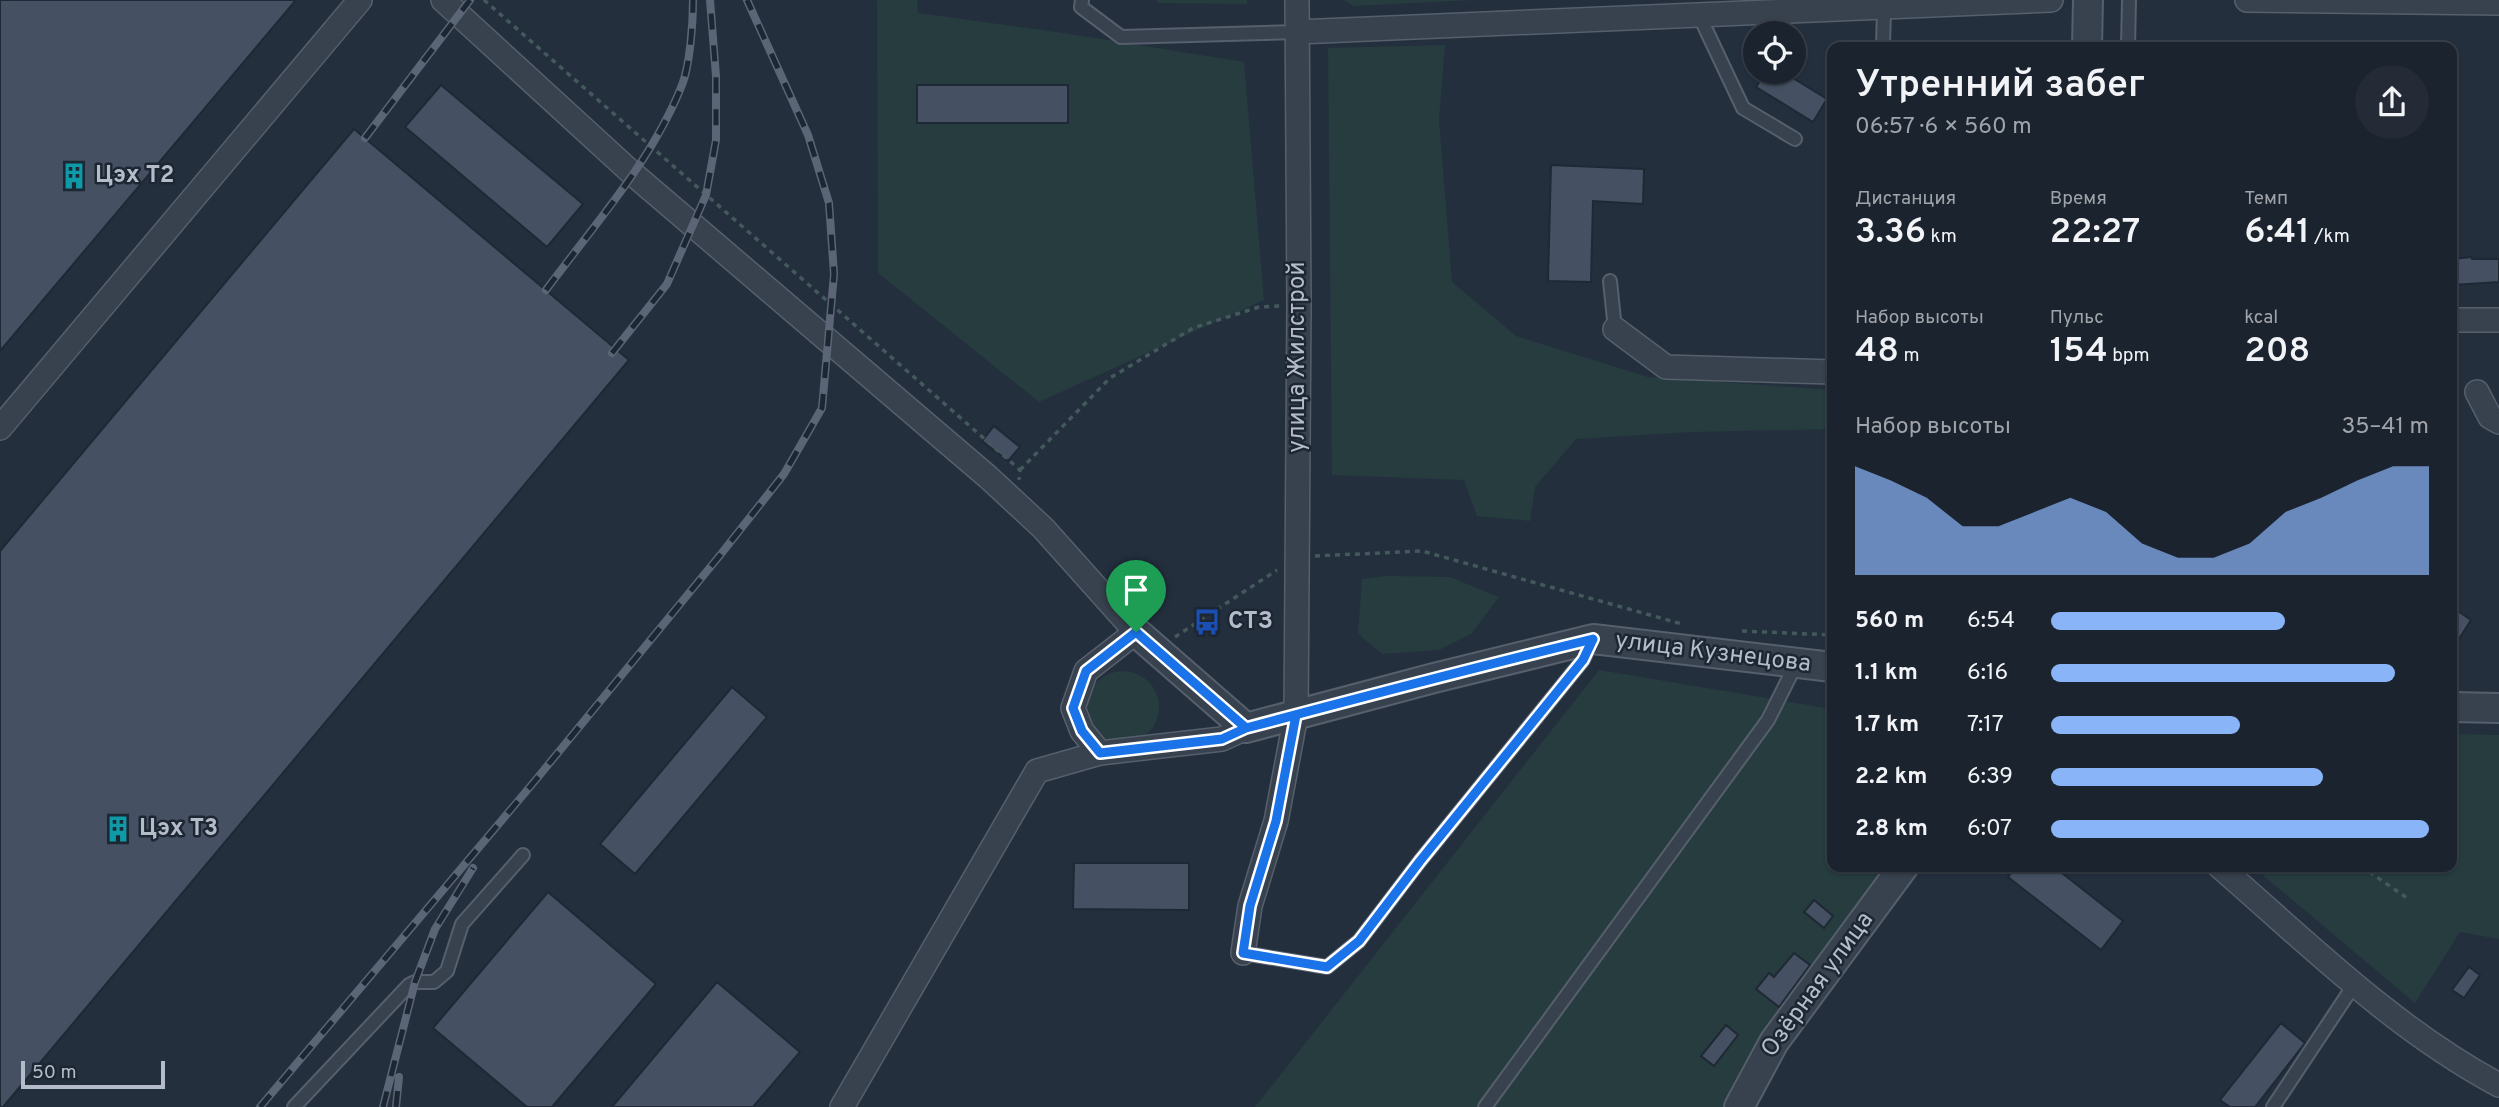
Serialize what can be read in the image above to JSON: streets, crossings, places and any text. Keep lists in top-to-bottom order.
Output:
{
  "streets": {
    "street": ["улица Жилстрой", "улица Кузнецова", "Озёрная улица"]
  },
  "crossings": [
    ["улица Жилстрой", "улица Кузнецова"]
  ],
  "places": {
    "building": ["Цэх Т2", "Цэх Т3"],
    "bus stop": ["СТЗ"]
  },
  "scale_bar": "50 m",
  "page": {
    "heading": ["Утренний забег", "06:57 · 6 × 560 m"],
    "stats": [
      ["Дистанция", "3.36 km"],
      ["Время", "22:27"],
      ["Темп", "6:41 /km"],
      ["Набор высоты", "48 m"],
      ["Пульс", "154 bpm"],
      ["kcal", "208"]
    ],
    "chart": ["Набор высоты", "35–41 m"],
    "list": [
      {
        "name": "560 m",
        "note": "6:54"
      },
      {
        "name": "1.1 km",
        "note": "6:16"
      },
      {
        "name": "1.7 km",
        "note": "7:17"
      },
      {
        "name": "2.2 km",
        "note": "6:39"
      },
      {
        "name": "2.8 km",
        "note": "6:07"
      }
    ],
    "scale": "50 m"
  }
}
